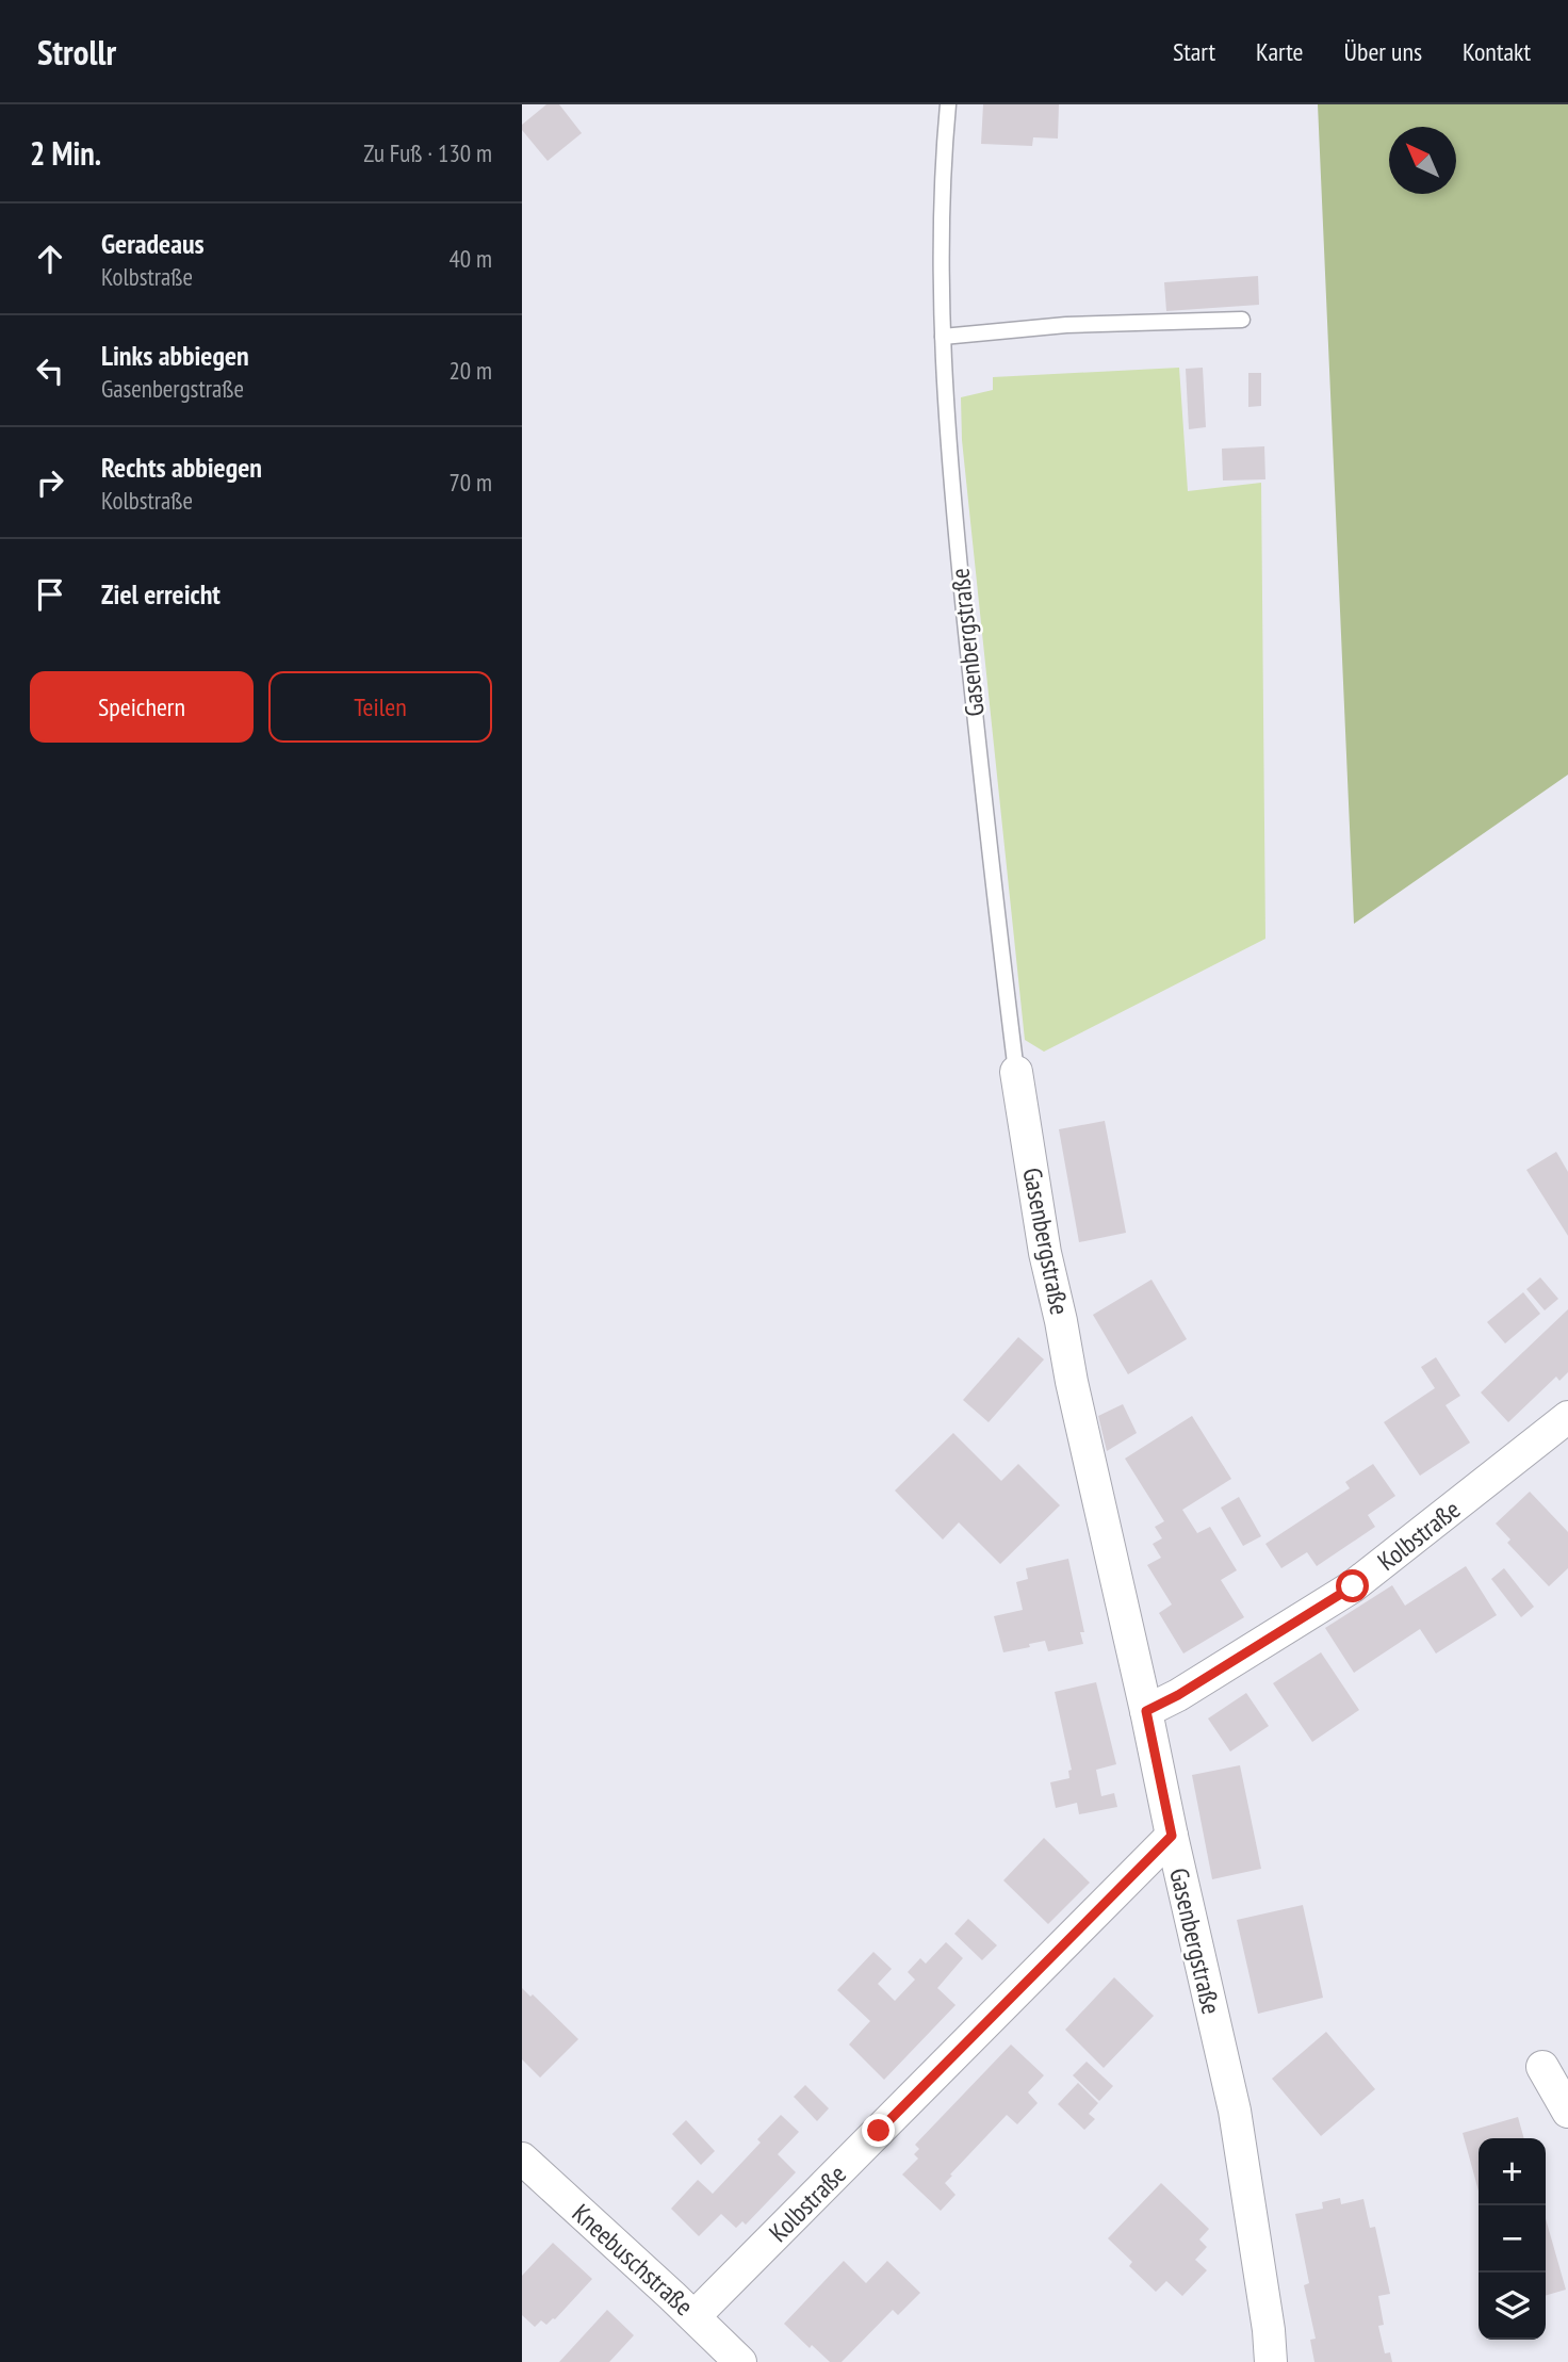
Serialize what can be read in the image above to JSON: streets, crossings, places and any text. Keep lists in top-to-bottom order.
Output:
{
  "streets": {
    "street": ["Gasenbergstraße", "Kolbstraße", "Kneebuschstraße"]
  },
  "crossings": [
    ["Gasenbergstraße", "Kolbstraße"],
    ["Kolbstraße", "Kneebuschstraße"]
  ],
  "north": "top left",
  "page": {
    "header": "Strollr",
    "nav": [
      "Start",
      "Karte",
      "Über uns",
      "Kontakt"
    ],
    "heading": ["2 Min.", "Zu Fuß · 130 m"],
    "list": [
      ["Geradeaus", "Kolbstraße", "40 m"],
      ["Links abbiegen", "Gasenbergstraße", "20 m"],
      ["Rechts abbiegen", "Kolbstraße", "70 m"],
      "Ziel erreicht"
    ],
    "buttons": ["Speichern", "Teilen"],
    "map_buttons": ["+", "−"]
  }
}
